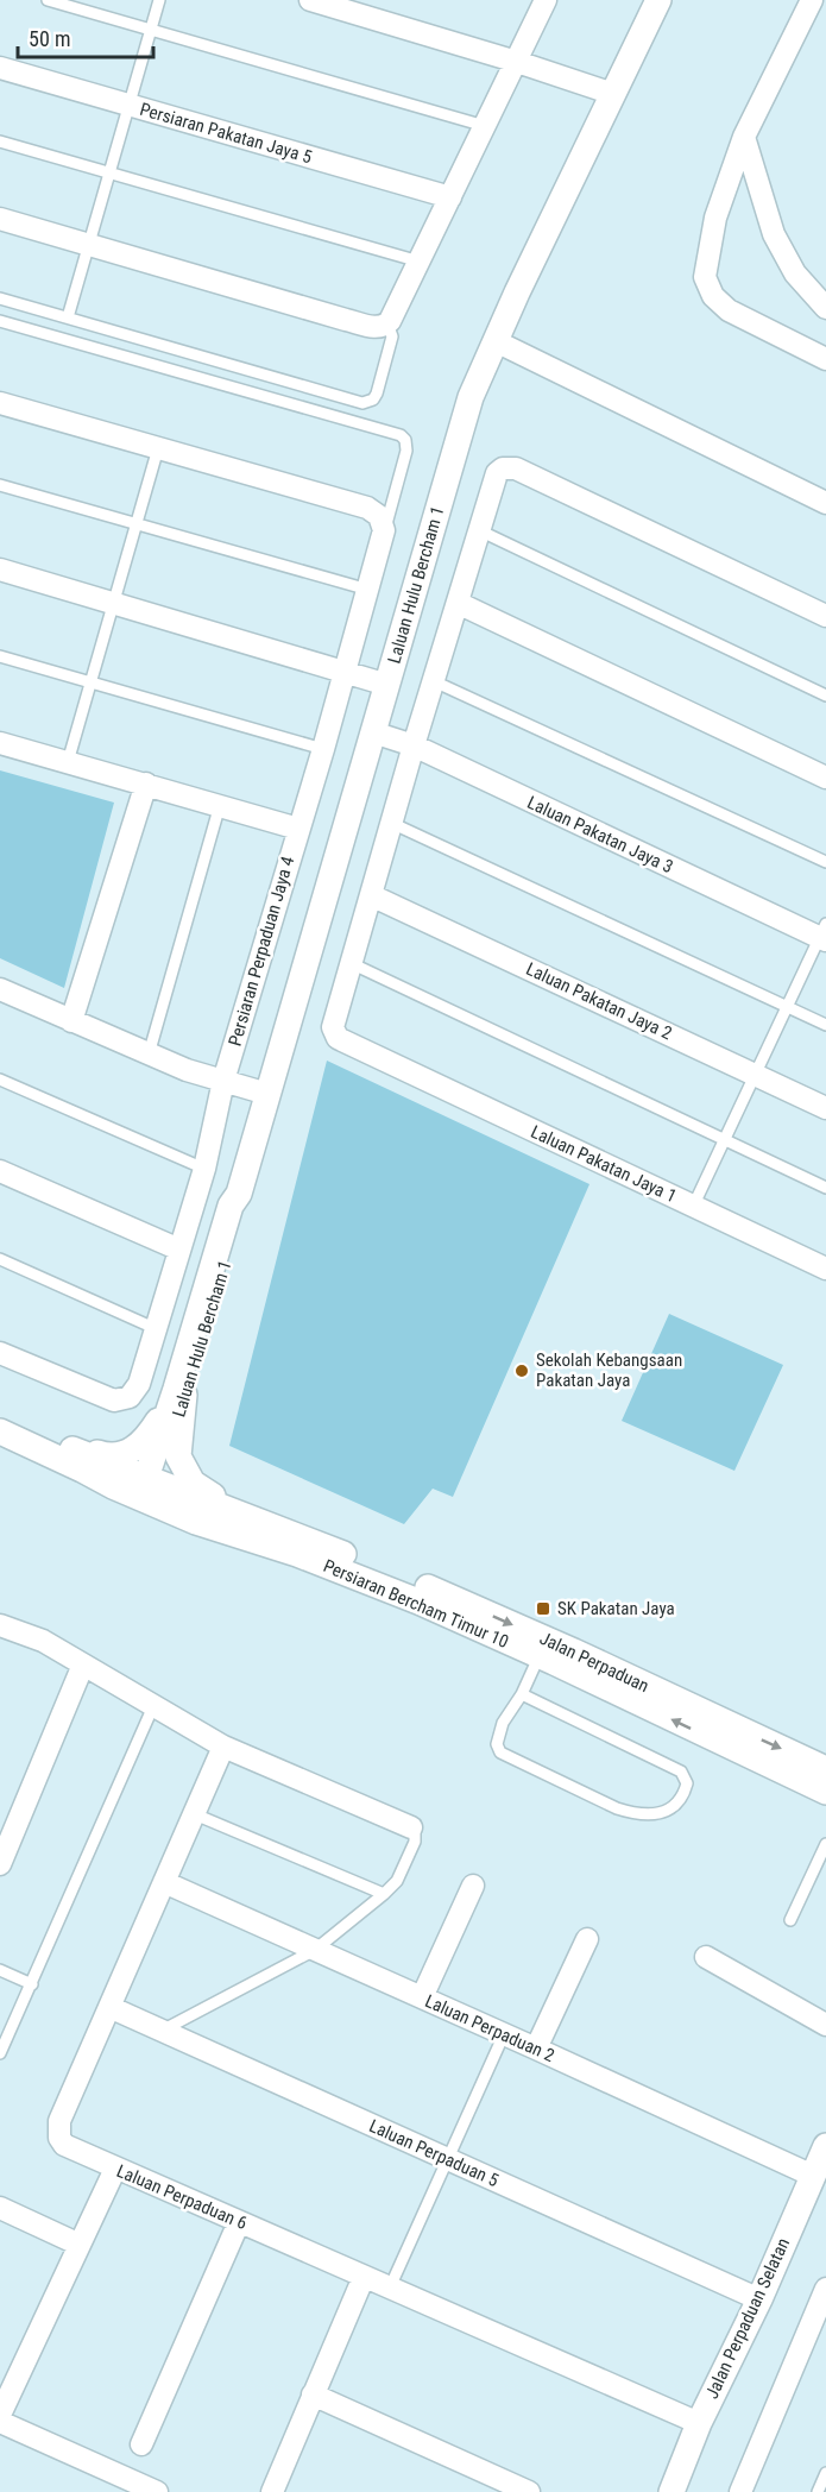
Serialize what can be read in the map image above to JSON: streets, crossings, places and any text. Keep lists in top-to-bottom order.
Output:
{
  "streets": {
    "street": [
      "Persiaran Pakatan Jaya 5",
      "Laluan Hulu Bercham 1",
      "Laluan Pakatan Jaya 3",
      "Persiaran Perpaduan Jaya 4",
      "Laluan Pakatan Jaya 2",
      "Laluan Pakatan Jaya 1",
      "Jalan Perpaduan",
      "Laluan Perpaduan 2",
      "Laluan Perpaduan 5",
      "Laluan Perpaduan 6",
      "Jalan Perpaduan Selatan"
    ]
  },
  "crossings": [
    ["Laluan Hulu Bercham 1", "Laluan Pakatan Jaya 3"],
    ["Laluan Hulu Bercham 1", "Jalan Perpaduan"],
    ["Laluan Perpaduan 2", "Laluan Perpaduan 6"],
    ["Laluan Perpaduan 2", "Jalan Perpaduan Selatan"],
    ["Laluan Perpaduan 5", "Laluan Perpaduan 6"],
    ["Laluan Perpaduan 5", "Jalan Perpaduan Selatan"],
    ["Laluan Perpaduan 6", "Jalan Perpaduan Selatan"]
  ],
  "places": {
    "other": ["Sekolah Kebangsaan Pakatan Jaya"],
    "transit": ["SK Pakatan Jaya"]
  },
  "scale_bar": "50 m"
}
